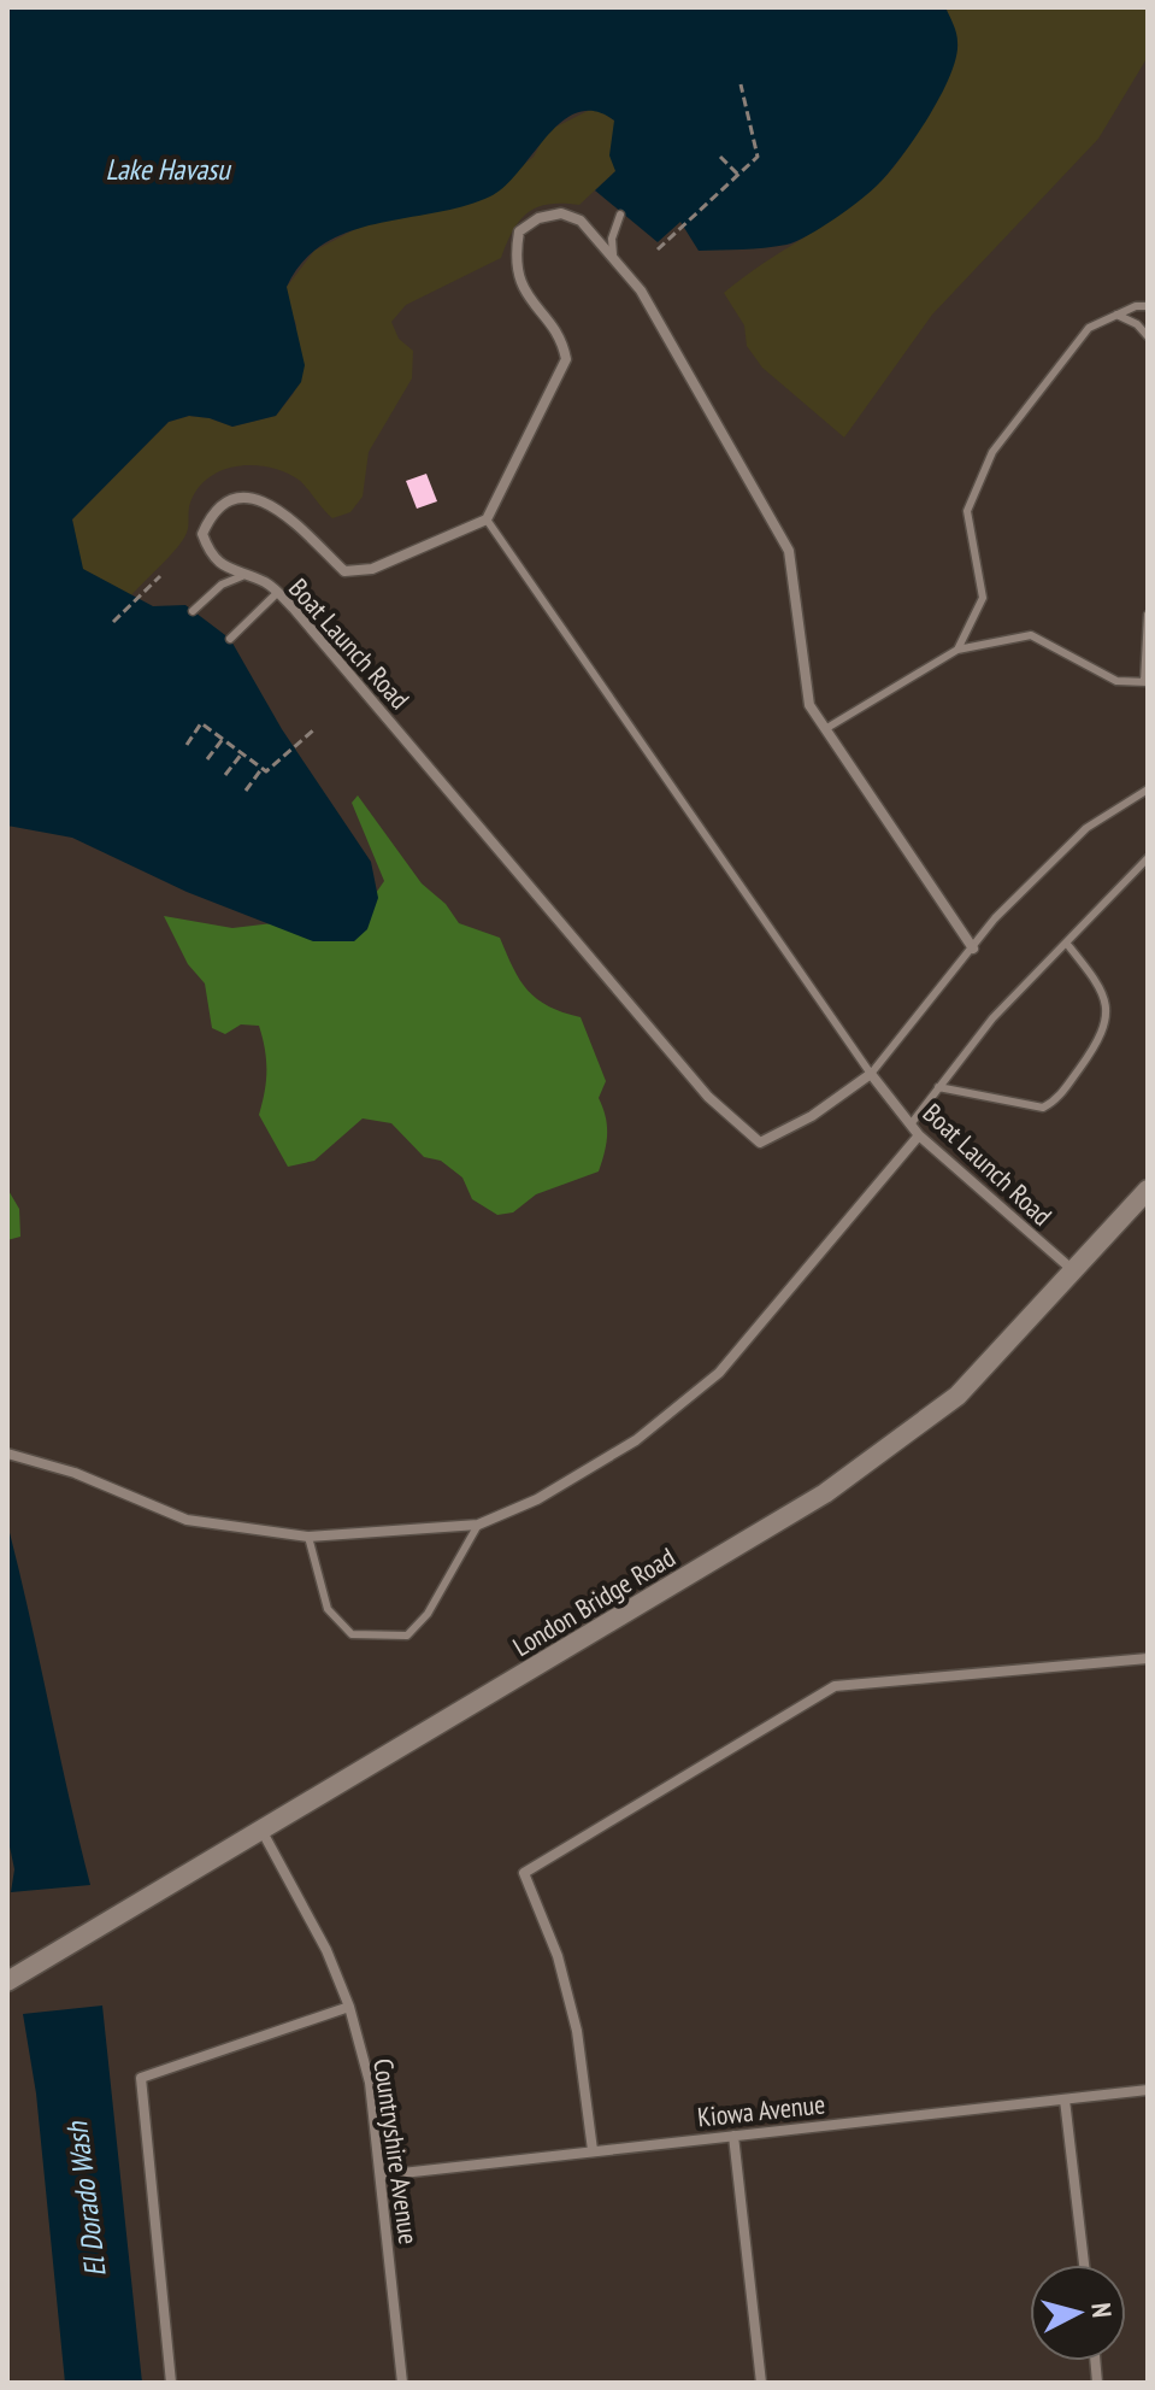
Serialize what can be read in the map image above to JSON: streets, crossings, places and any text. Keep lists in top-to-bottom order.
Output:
{
  "streets": {
    "street": [
      "Boat Launch Road",
      "London Bridge Road",
      "Kiowa Avenue",
      "Countryshire Avenue"
    ]
  },
  "crossings": [
    ["Boat Launch Road", "London Bridge Road"],
    ["London Bridge Road", "Countryshire Avenue"],
    ["Kiowa Avenue", "Countryshire Avenue"]
  ],
  "water": ["Lake Havasu", "El Dorado Wash"],
  "north": "right"
}
